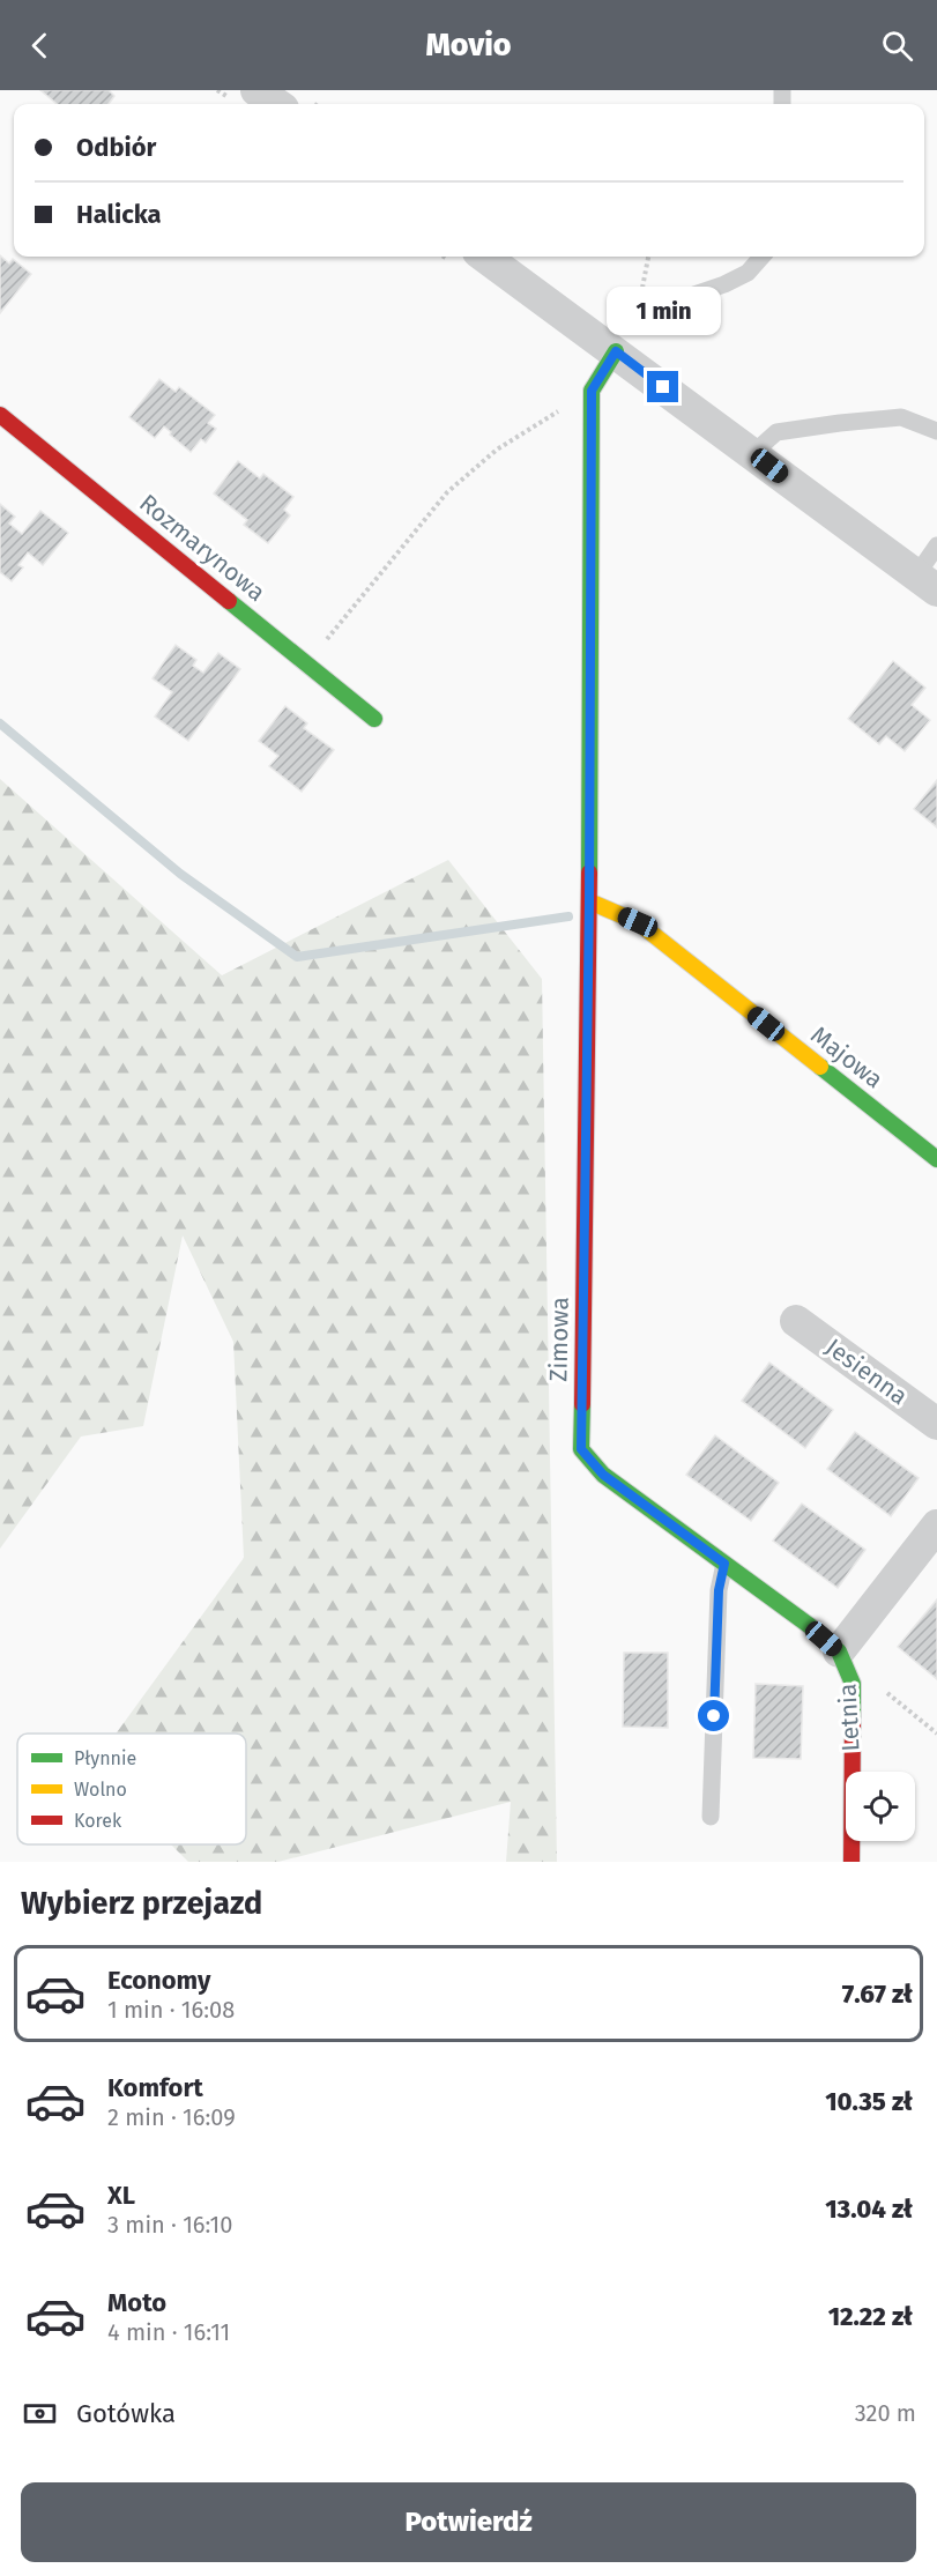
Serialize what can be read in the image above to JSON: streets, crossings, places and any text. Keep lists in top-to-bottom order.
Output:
{
  "streets": {
    "street": [
      "Rozmarynowa",
      "Majowa",
      "Zimowa",
      "Jesienna",
      "Letnia"
    ]
  },
  "crossings": [
    ["Majowa", "Zimowa"],
    ["Zimowa", "Letnia"]
  ],
  "legend": ["Płynnie", "Wolno", "Korek"],
  "page": {
    "header": "Movio",
    "banner": ["Odbiór", "Halicka"],
    "bubble": "1 min",
    "heading": "Wybierz przejazd",
    "list": [
      {
        "name": "Economy",
        "note": "1 min · 16:08",
        "value": "7.67 zł"
      },
      {
        "name": "Komfort",
        "note": "2 min · 16:09",
        "value": "10.35 zł"
      },
      {
        "name": "XL",
        "note": "3 min · 16:10",
        "value": "13.04 zł"
      },
      {
        "name": "Moto",
        "note": "4 min · 16:11",
        "value": "12.22 zł"
      }
    ],
    "pay": ["Gotówka", "320 m"],
    "buttons": "Potwierdź"
  }
}
